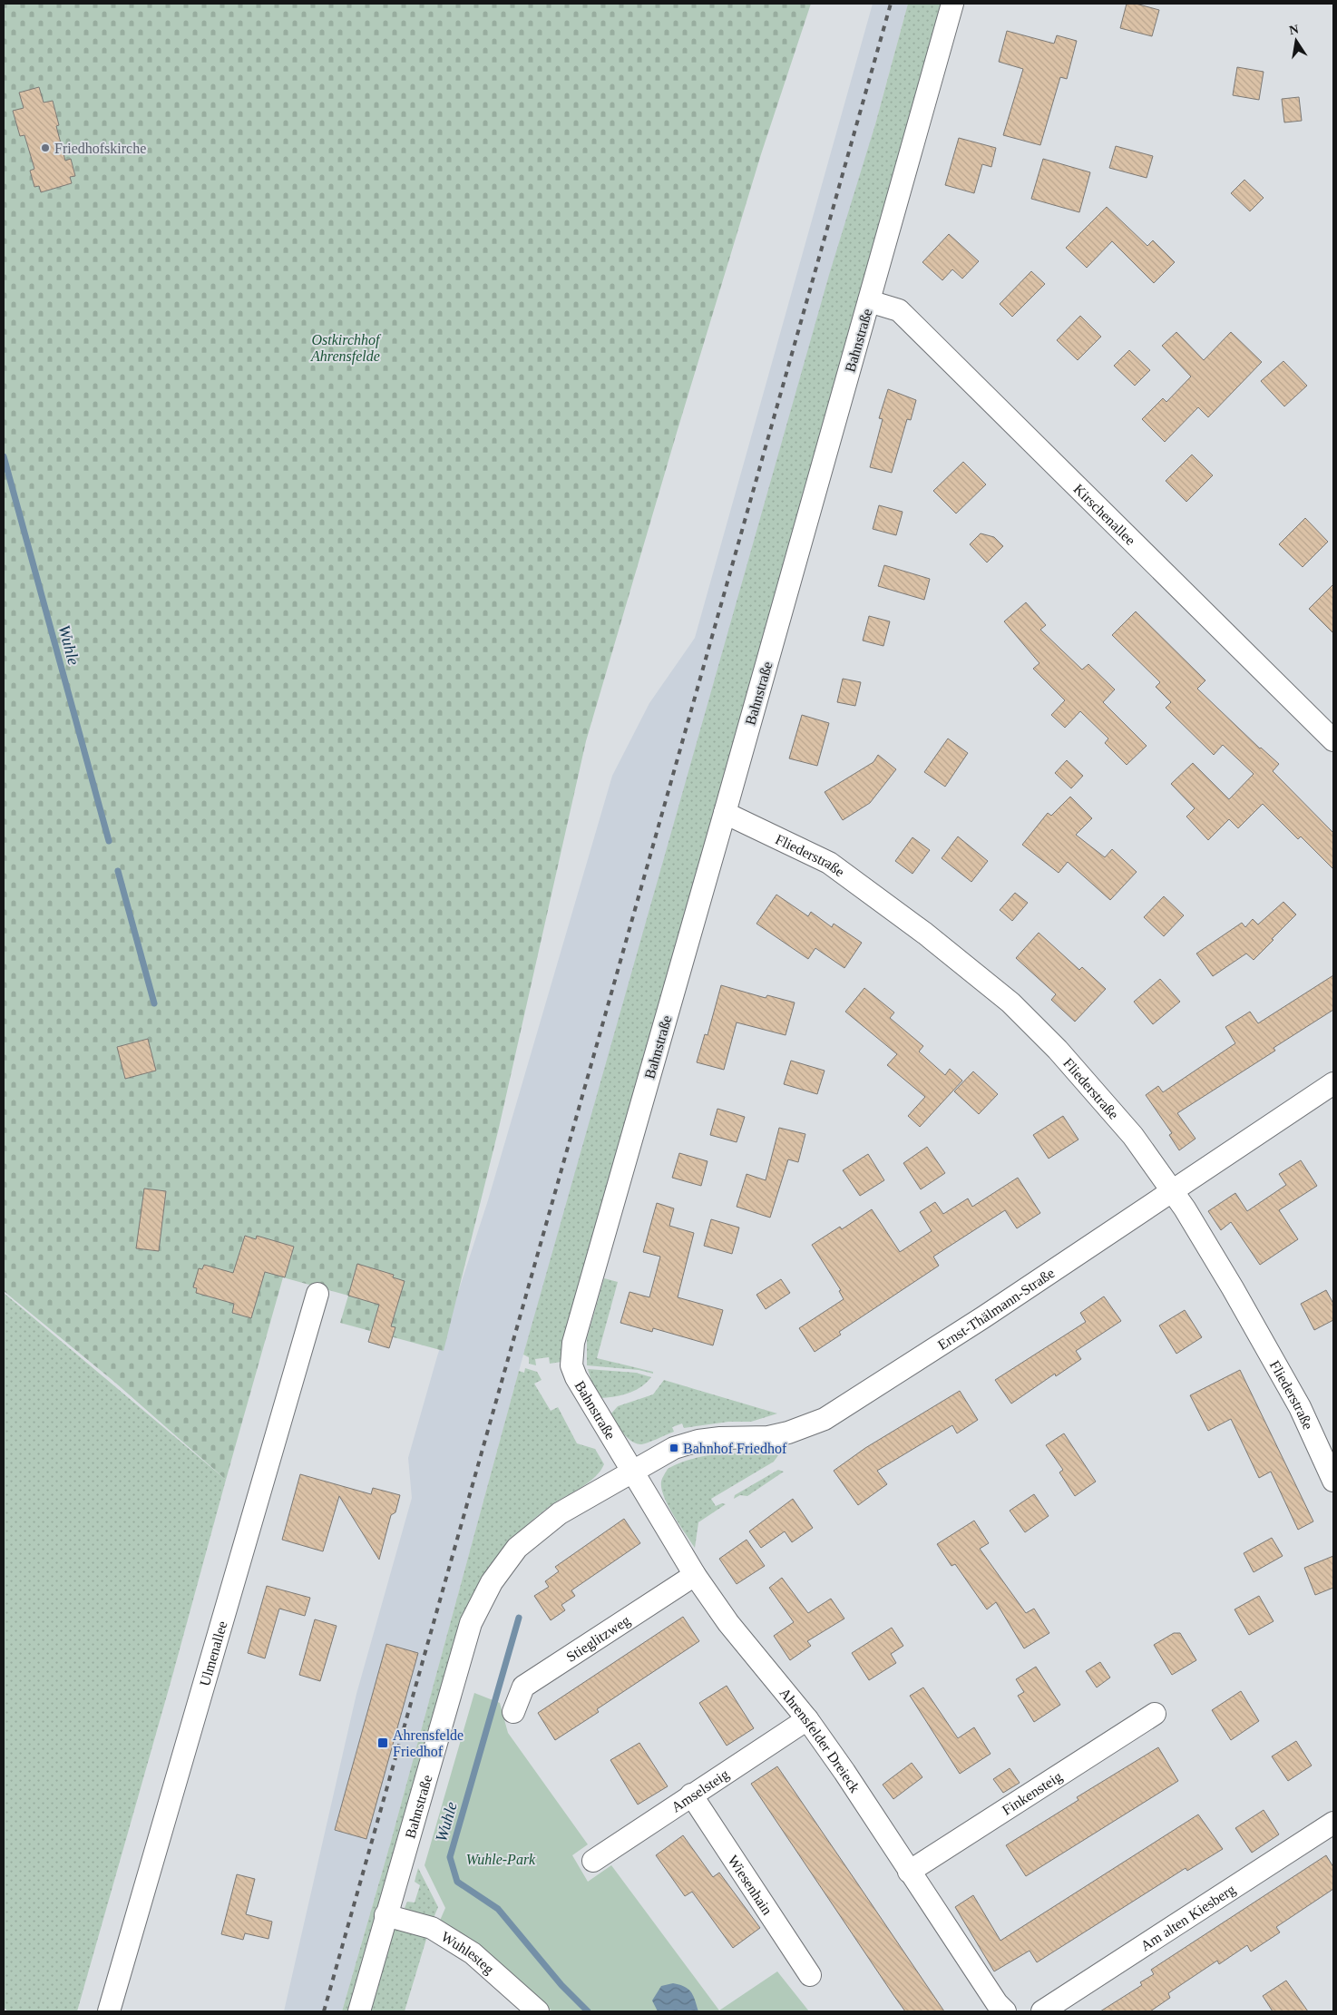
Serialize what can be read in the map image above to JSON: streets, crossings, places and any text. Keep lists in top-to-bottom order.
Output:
{
  "streets": {
    "street": [
      "Bahnstraße",
      "Kirschenallee",
      "Fliederstraße",
      "Ernst-Thälmann-Straße",
      "Stieglitzweg",
      "Ulmenallee",
      "Ahrensfelder Dreieck",
      "Amselsteig",
      "Finkensteig",
      "Wiesenhain",
      "Am alten Kiesberg",
      "Wuhlesteg"
    ]
  },
  "crossings": [
    ["Bahnstraße", "Kirschenallee"],
    ["Bahnstraße", "Fliederstraße"],
    ["Bahnstraße", "Ernst-Thälmann-Straße"],
    ["Bahnstraße", "Ahrensfelder Dreieck"],
    ["Bahnstraße", "Wuhlesteg"],
    ["Fliederstraße", "Ernst-Thälmann-Straße"],
    ["Ernst-Thälmann-Straße", "Ahrensfelder Dreieck"],
    ["Stieglitzweg", "Ahrensfelder Dreieck"],
    ["Ahrensfelder Dreieck", "Amselsteig"],
    ["Ahrensfelder Dreieck", "Finkensteig"],
    ["Amselsteig", "Wiesenhain"]
  ],
  "water": ["Wuhle"],
  "parks": ["Ostkirchhof Ahrensfelde", "Wuhle-Park"],
  "places": {
    "other": ["Friedhofskirche"],
    "transit": ["Bahnhof Friedhof", "Ahrensfelde Friedhof"]
  },
  "north": "top"
}
